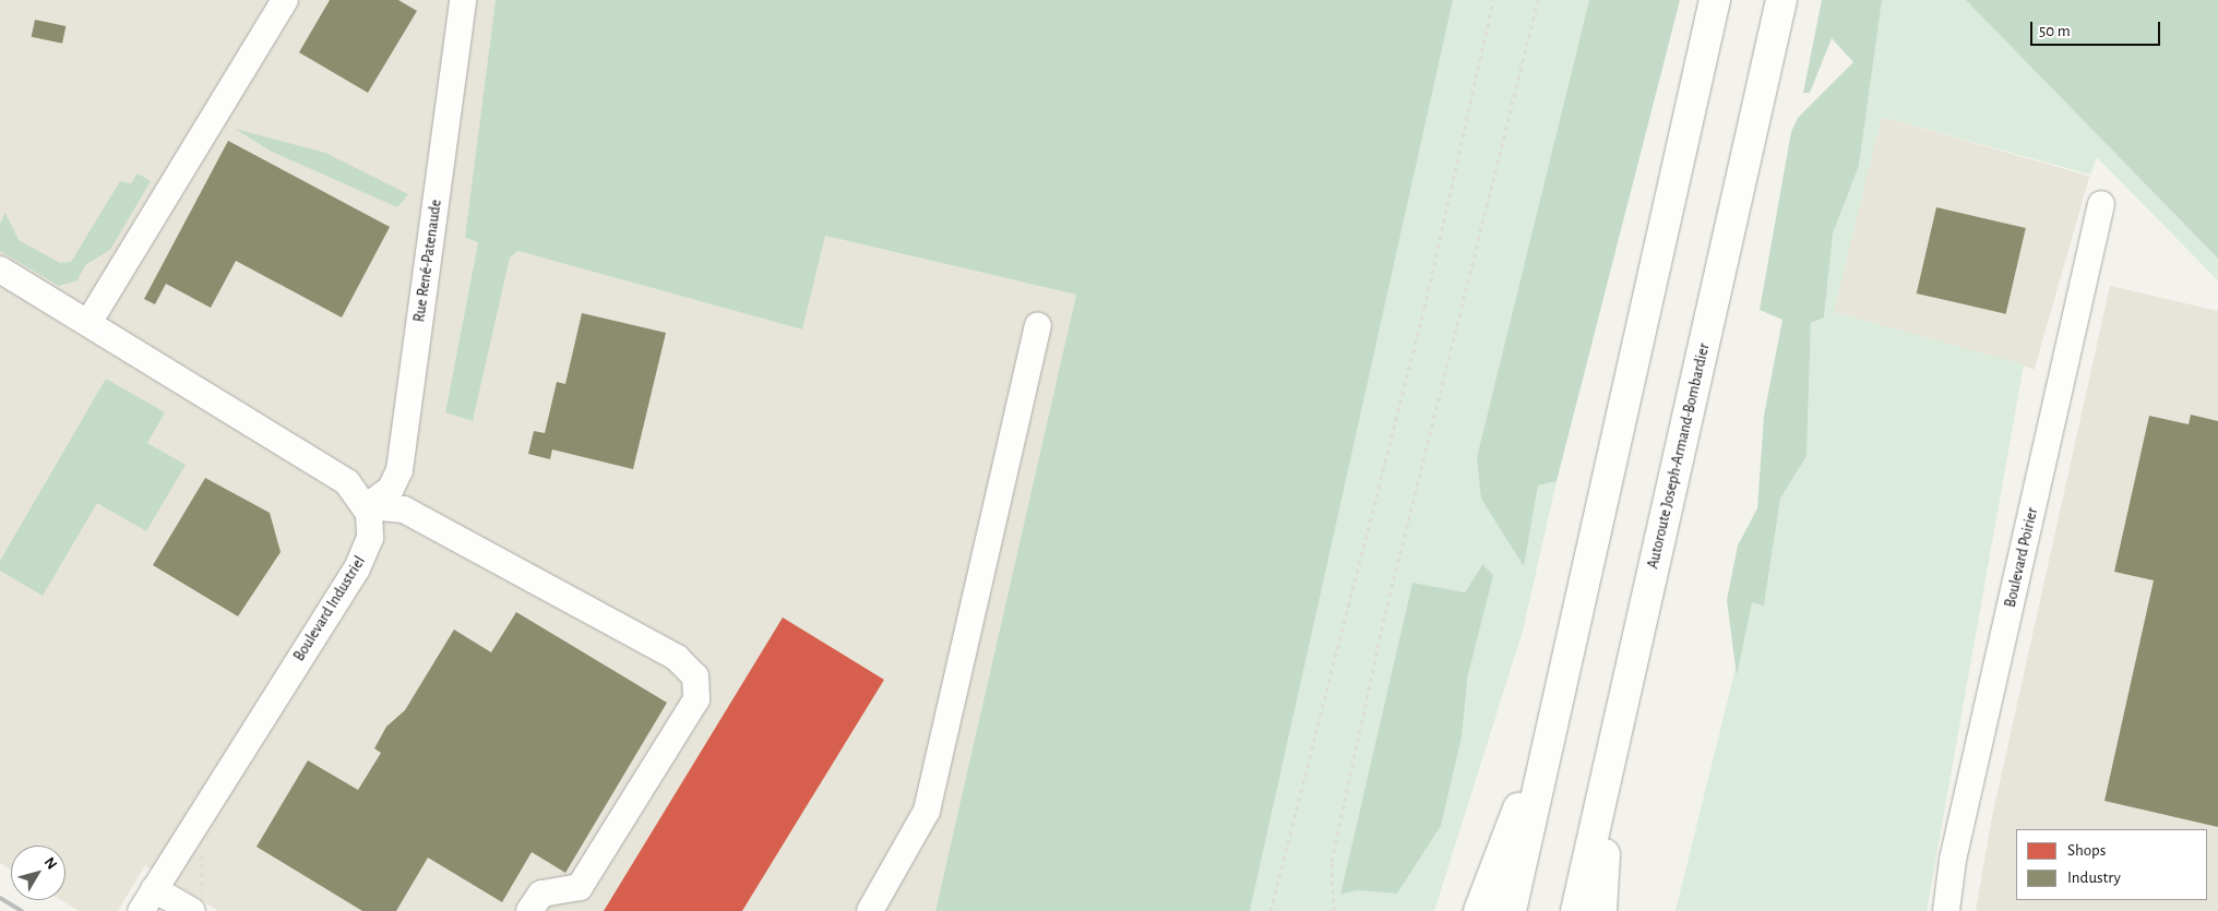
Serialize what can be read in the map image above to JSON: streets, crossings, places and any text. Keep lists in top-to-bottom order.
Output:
{
  "streets": {
    "highway": ["Autoroute Joseph-Armand-Bombardier"],
    "street": ["Rue René-Patenaude", "Boulevard Poirier", "Boulevard Industriel"]
  },
  "crossings": [
    ["Rue René-Patenaude", "Boulevard Industriel"]
  ],
  "legend": ["Shops", "Industry"],
  "scale_bar": "50 m",
  "north": "top right"
}
